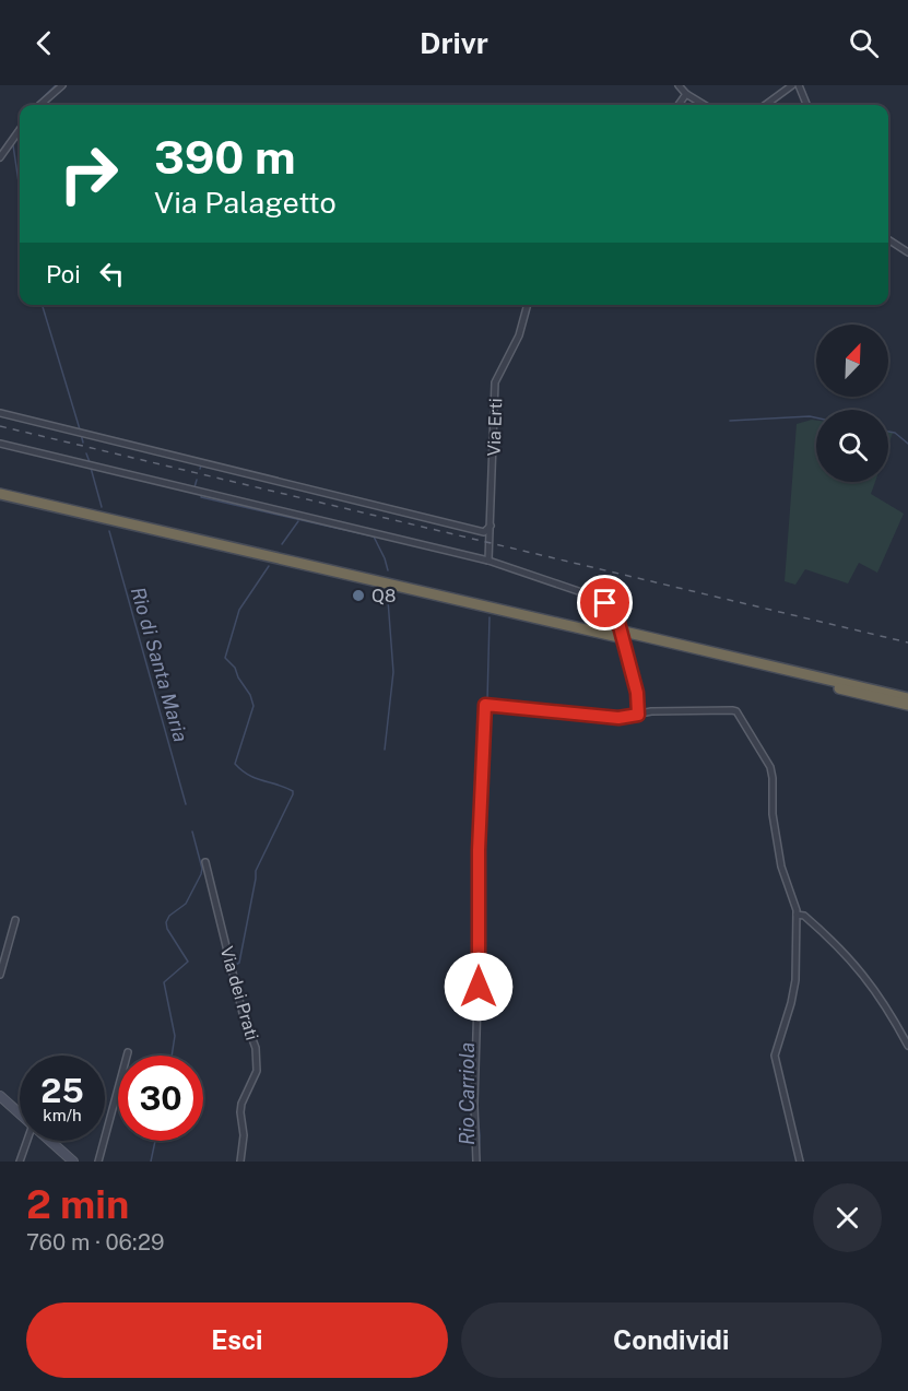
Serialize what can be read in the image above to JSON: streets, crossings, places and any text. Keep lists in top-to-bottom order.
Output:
{
  "streets": {
    "street": ["Via Erti", "Via dei Prati"]
  },
  "water": ["Rio di Santa Maria", "Rio Carriola"],
  "places": ["Q8"],
  "north": "top right",
  "page": {
    "header": "Drivr",
    "turn": ["390 m", "Via Palagetto"],
    "then": "Poi",
    "speed": "25 km/h",
    "limit": "30",
    "heading": ["2 min", "760 m · 06:29"],
    "buttons": ["Esci", "Condividi"]
  }
}
